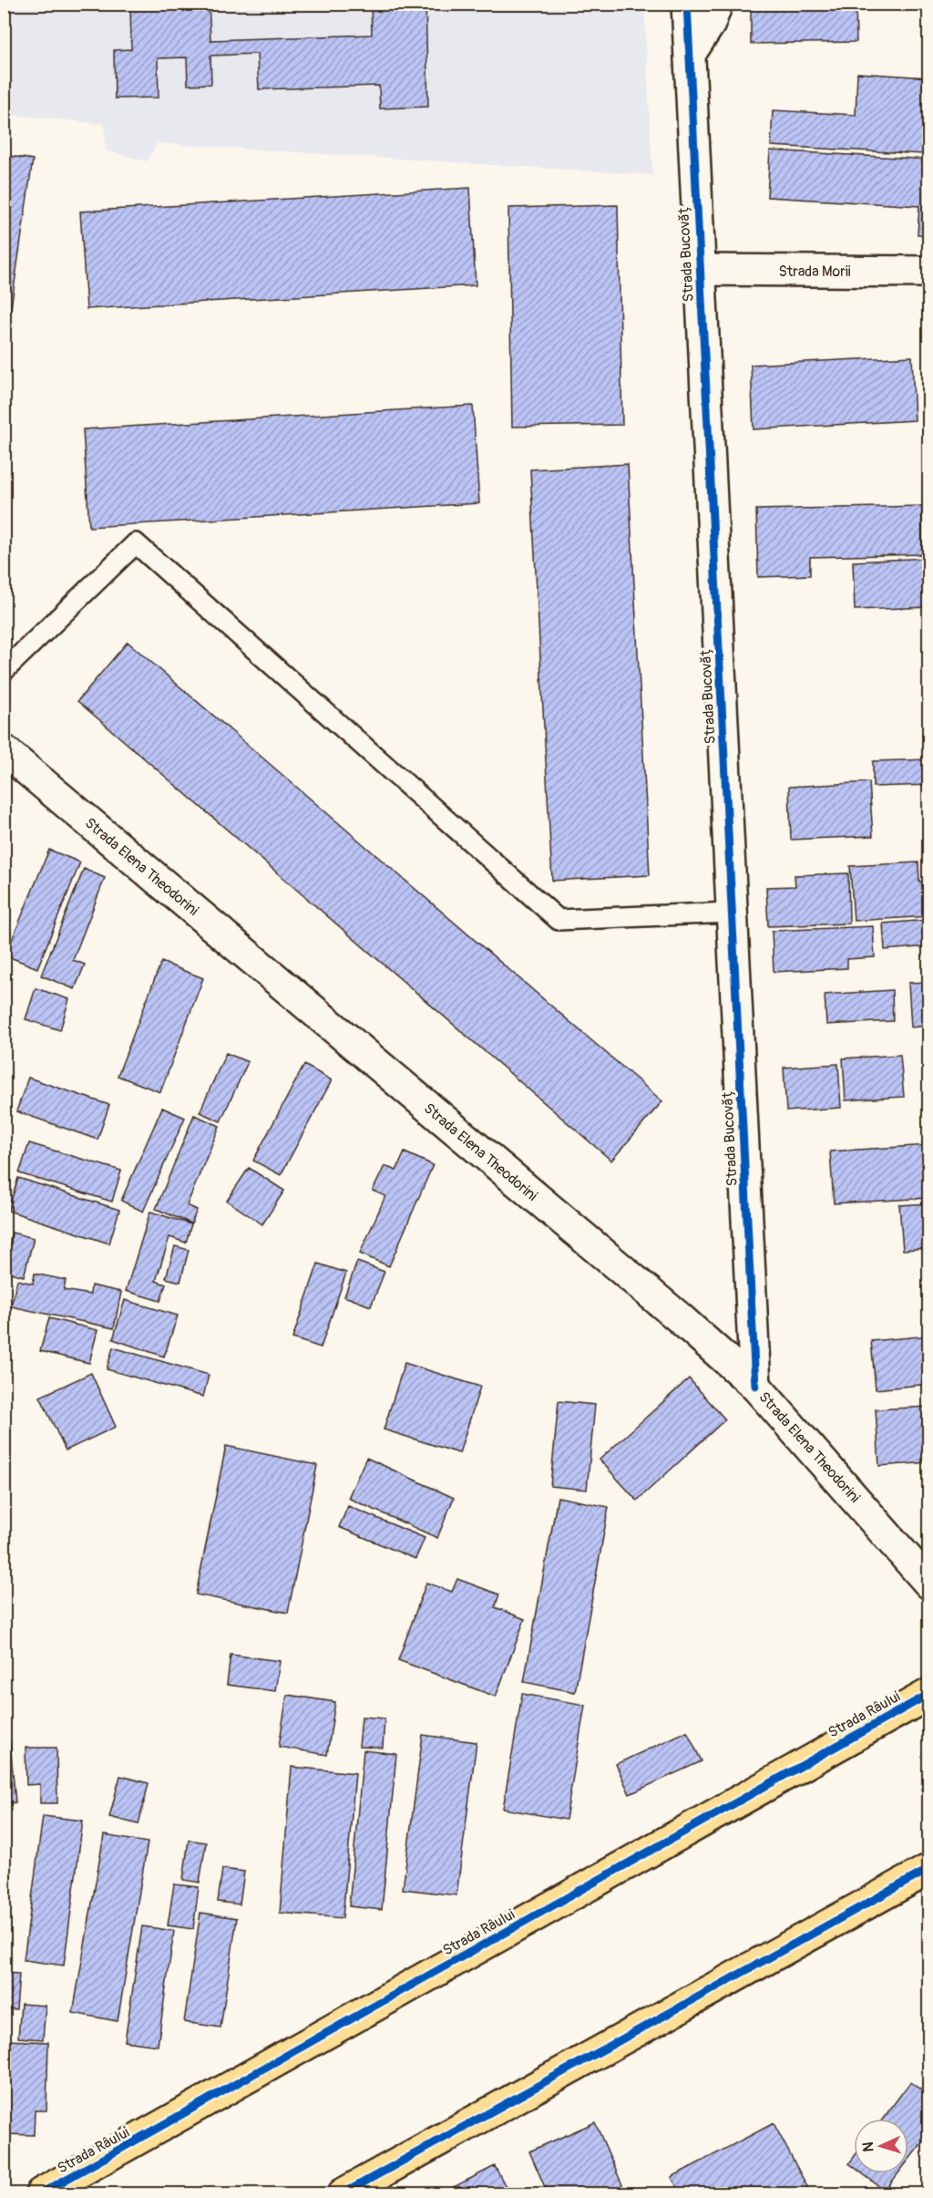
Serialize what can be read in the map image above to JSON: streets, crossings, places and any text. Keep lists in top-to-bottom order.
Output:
{
  "streets": {
    "main road": ["Strada Râului"],
    "street": ["Strada Bucovăț", "Strada Morii", "Strada Elena Theodorini"]
  },
  "crossings": [
    ["Strada Bucovăț", "Strada Morii"],
    ["Strada Bucovăț", "Strada Elena Theodorini"]
  ],
  "north": "left"
}
